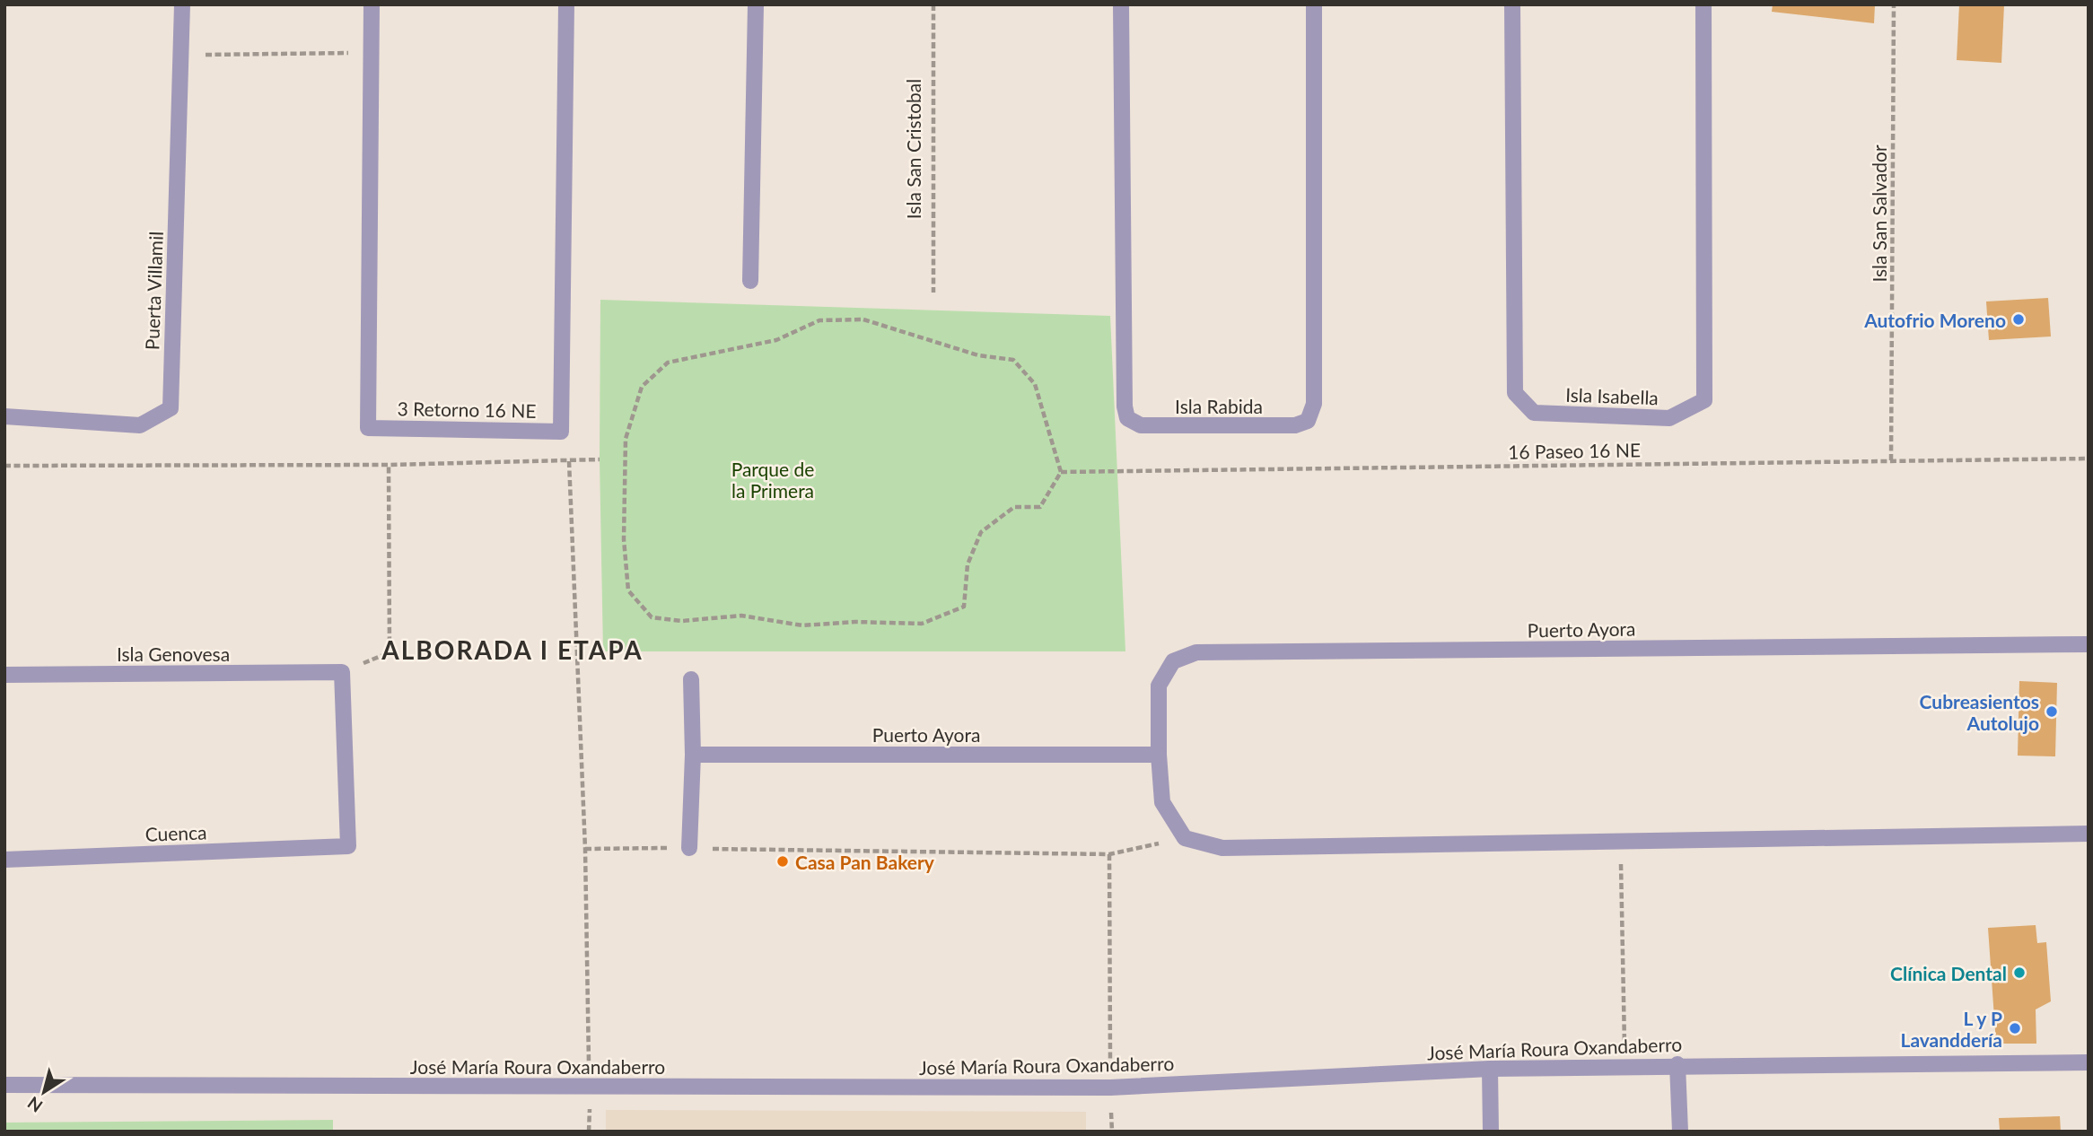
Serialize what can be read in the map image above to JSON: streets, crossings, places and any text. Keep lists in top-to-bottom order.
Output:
{
  "streets": {
    "street": [
      "Puerta Villamil",
      "Isla Isabella",
      "Isla Rabida",
      "3 Retorno 16 NE",
      "Puerto Ayora",
      "Isla Genovesa",
      "Cuenca",
      "José María Roura Oxandaberro"
    ],
    "path": ["Isla San Cristobal", "Isla San Salvador", "16 Paseo 16 NE"]
  },
  "crossings": [
    ["Isla San Salvador", "16 Paseo 16 NE"],
    ["Isla Genovesa", "Cuenca"]
  ],
  "districts": ["ALBORADA I ETAPA"],
  "parks": ["Parque de la Primera"],
  "places": [
    "Autofrio Moreno",
    "Cubreasientos Autolujo",
    "Casa Pan Bakery",
    "Clínica Dental",
    "L y P Lavanddería"
  ],
  "north": "bottom left"
}
